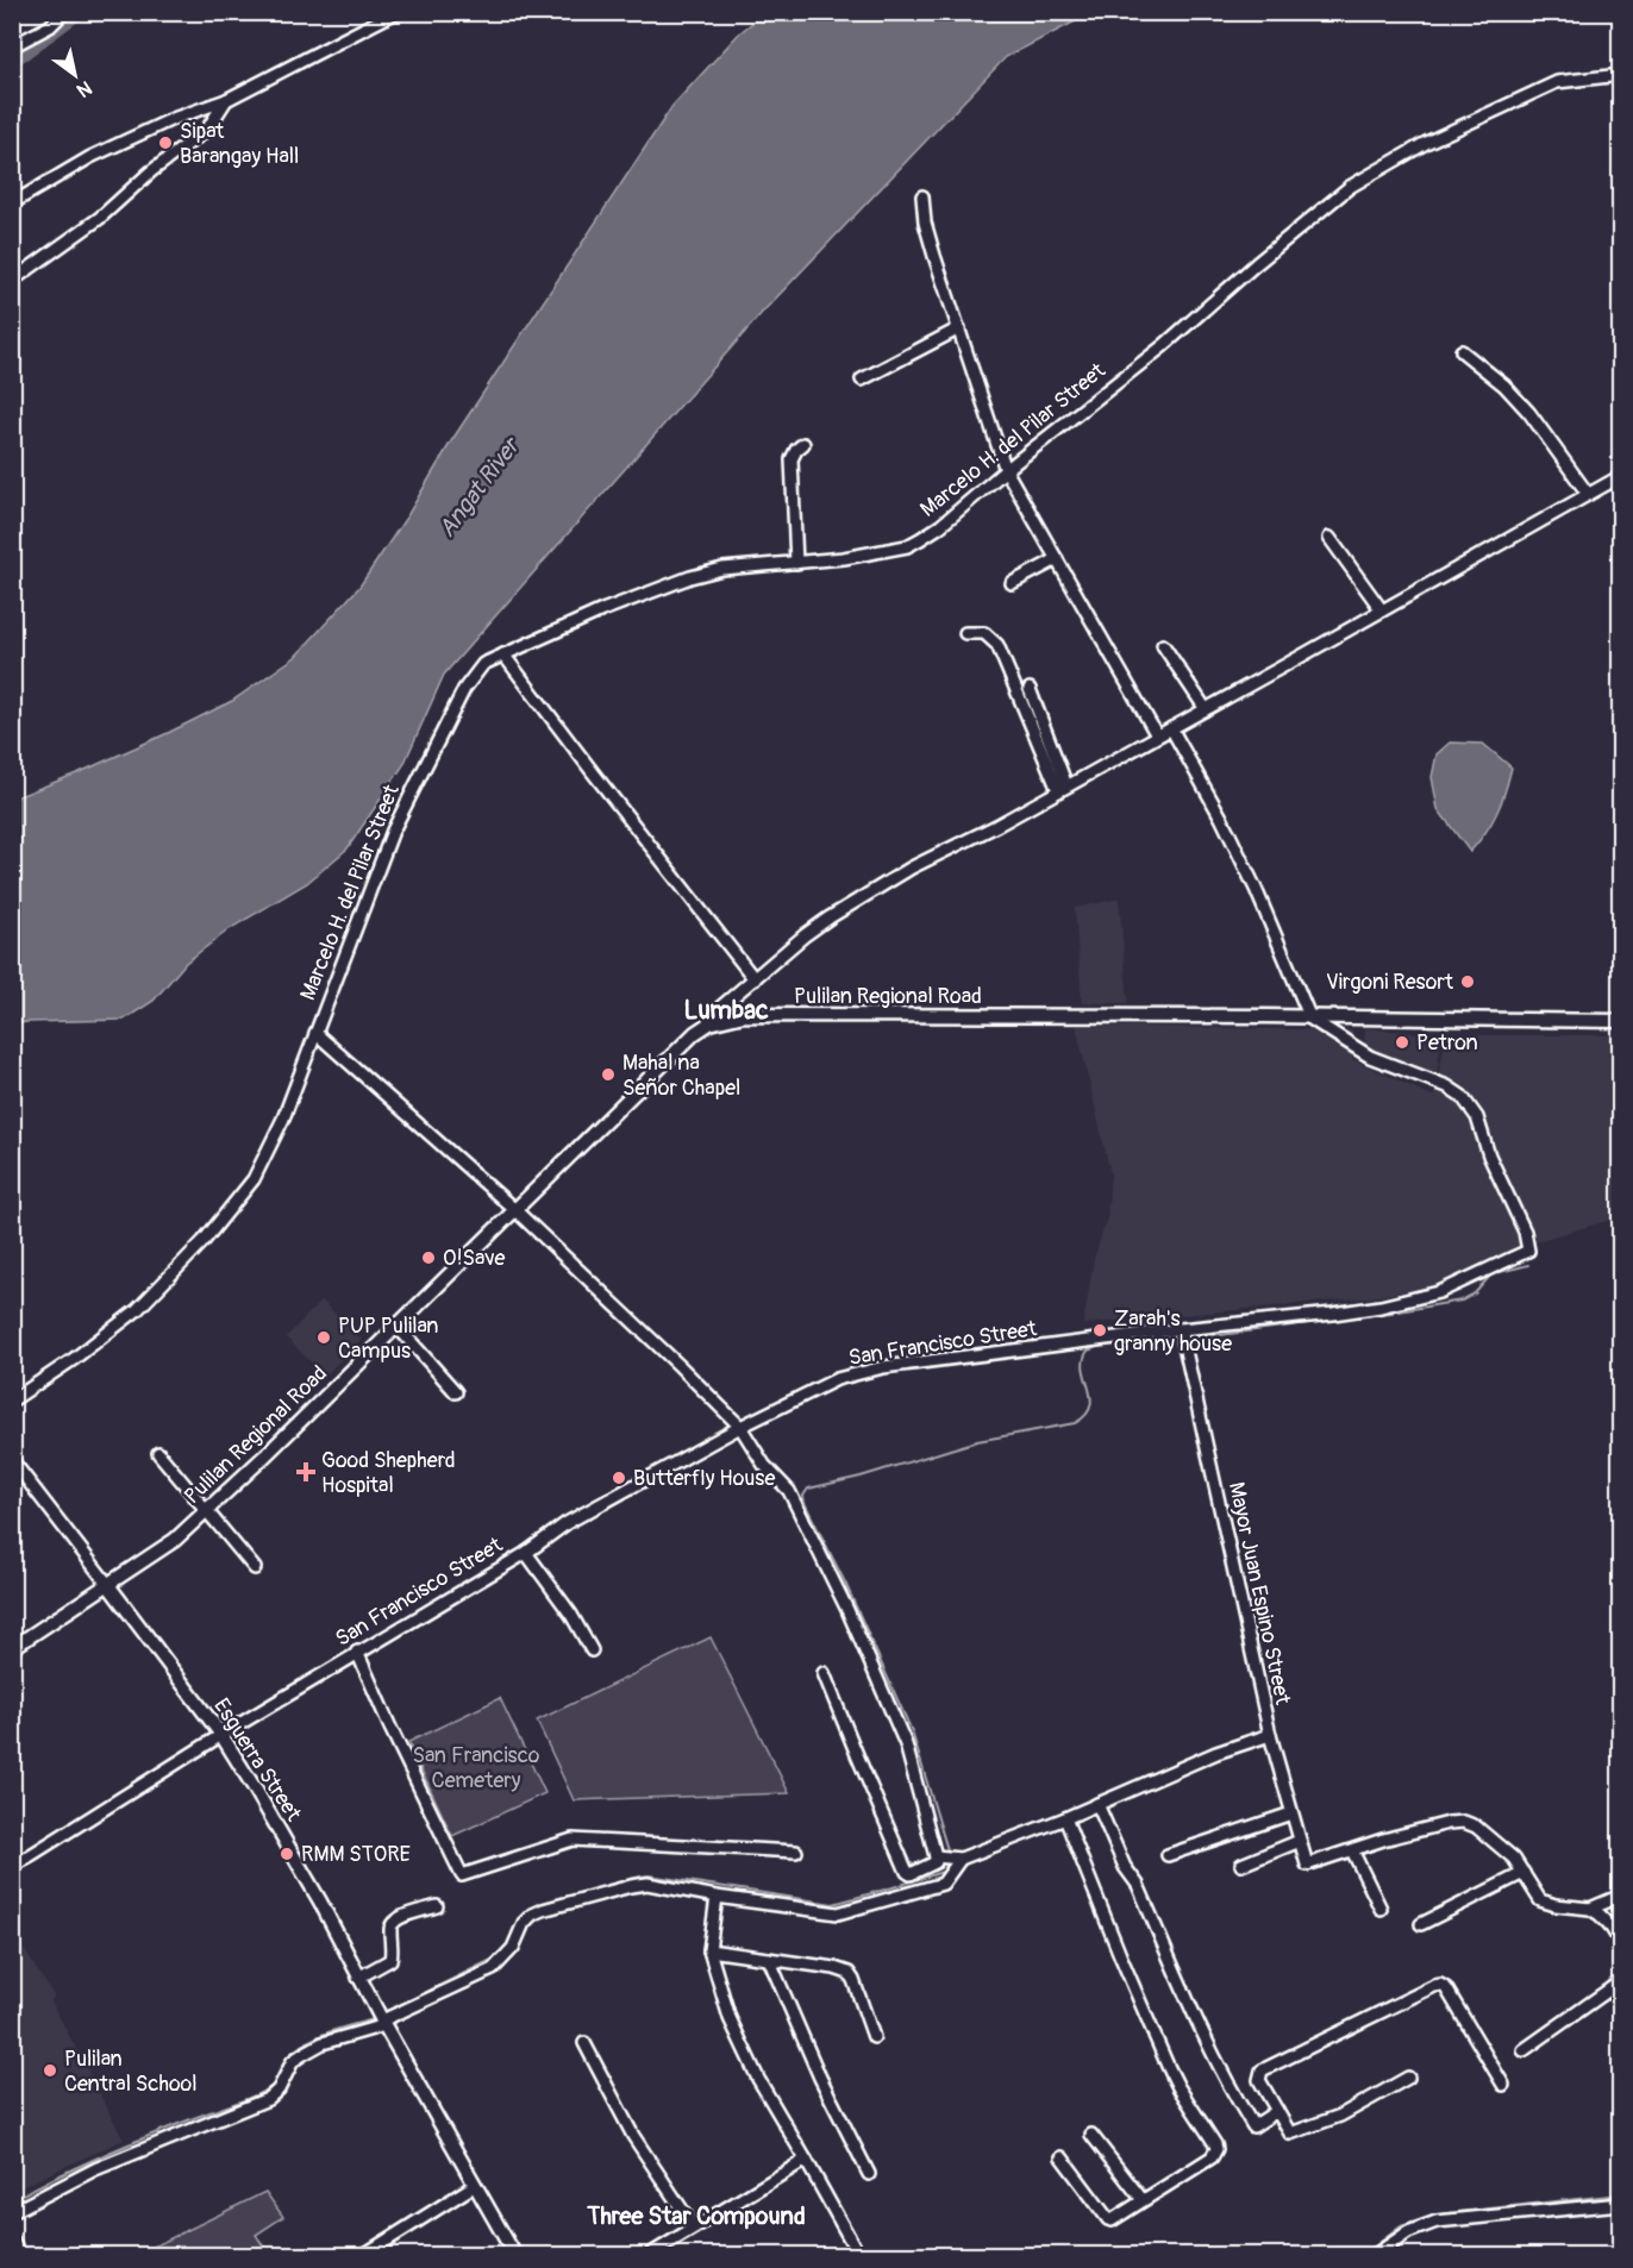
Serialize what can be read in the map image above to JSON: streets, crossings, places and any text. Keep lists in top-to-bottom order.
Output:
{
  "streets": {
    "main road": ["Pulilan Regional Road", "Esguerra Street"],
    "street": ["Marcelo H. del Pilar Street", "San Francisco Street", "Mayor Juan Espino Street"]
  },
  "crossings": [
    ["Pulilan Regional Road", "San Francisco Street"],
    ["Pulilan Regional Road", "Esguerra Street"],
    ["San Francisco Street", "Mayor Juan Espino Street"],
    ["San Francisco Street", "Esguerra Street"]
  ],
  "districts": ["Lumbac", "Three Star Compound"],
  "water": ["Angat River"],
  "parks": ["San Francisco Cemetery"],
  "places": {
    "other": [
      "Sipat Barangay Hall",
      "Virgoni Resort",
      "Petron",
      "Mahal na Señor Chapel",
      "O!Save",
      "Zarah's granny house",
      "PUP Pulilan Campus",
      "Butterfly House",
      "RMM STORE",
      "Pulilan Central School"
    ],
    "health": ["Good Shepherd Hospital"]
  },
  "north": "bottom right"
}
